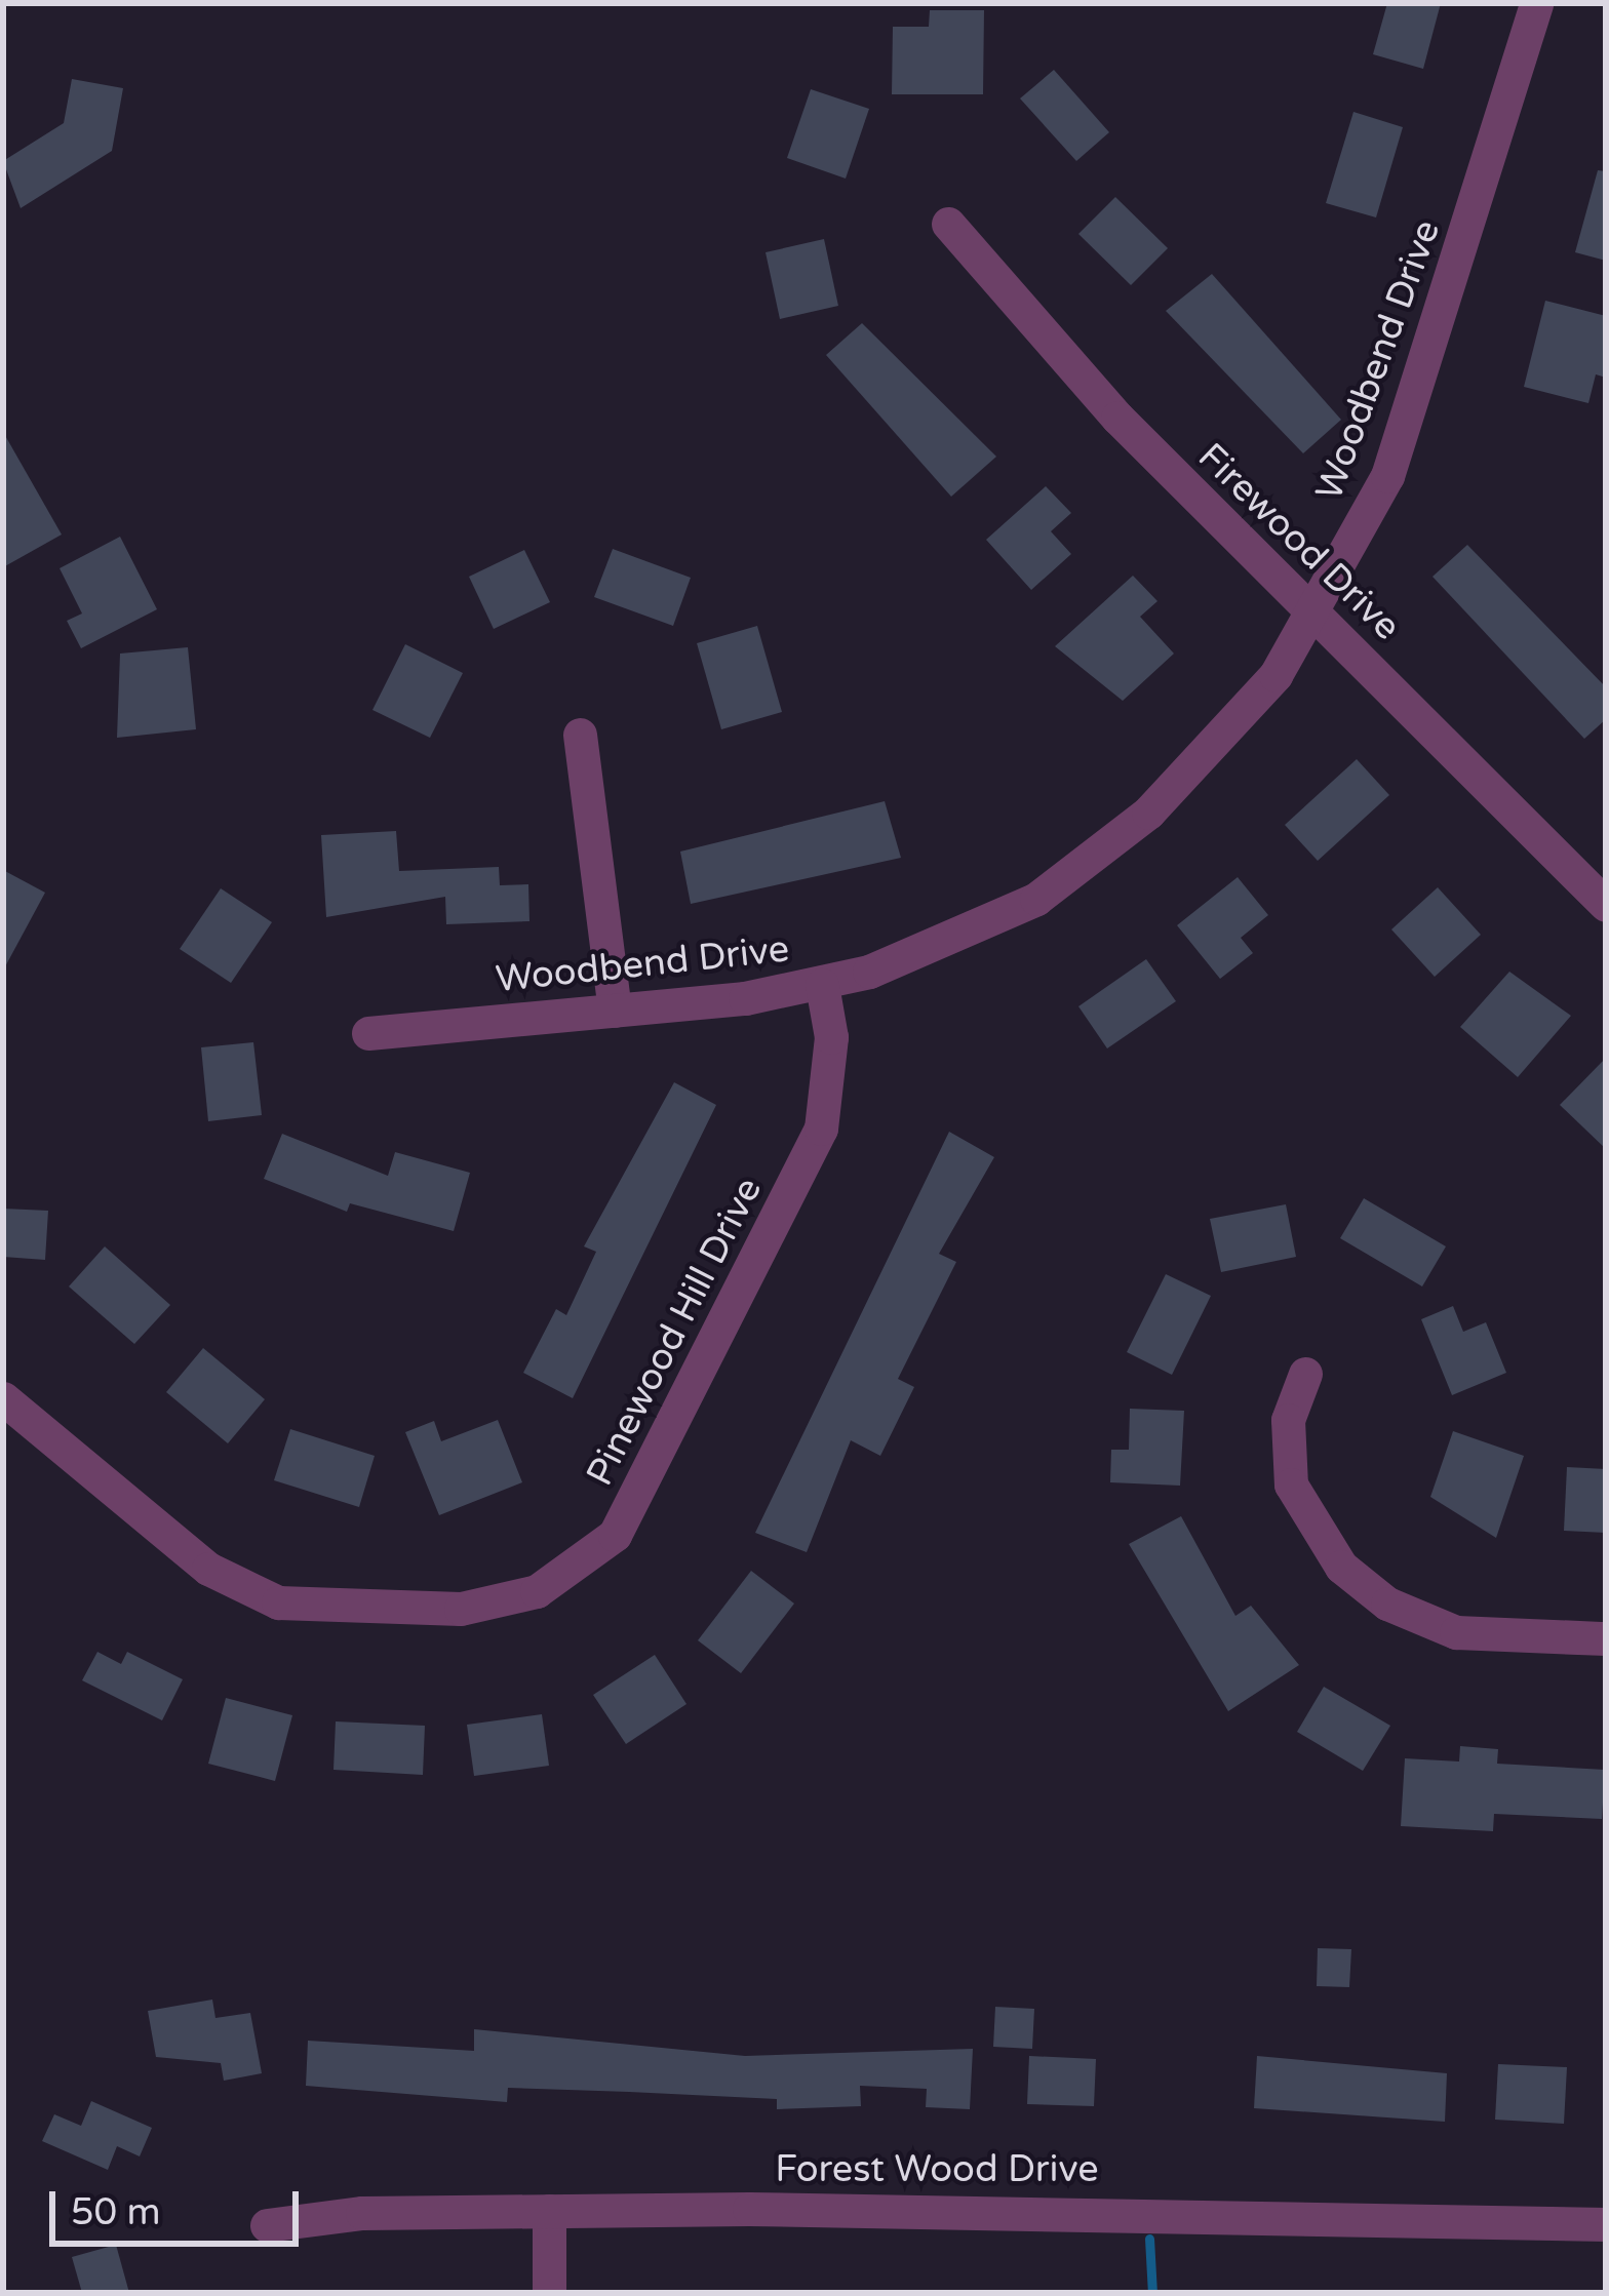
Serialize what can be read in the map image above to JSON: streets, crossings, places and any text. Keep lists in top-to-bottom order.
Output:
{
  "streets": {
    "street": [
      "Woodbend Drive",
      "Firewood Drive",
      "Pinewood Hill Drive",
      "Forest Wood Drive"
    ]
  },
  "crossings": [
    ["Woodbend Drive", "Firewood Drive"],
    ["Woodbend Drive", "Pinewood Hill Drive"]
  ],
  "scale_bar": "50 m"
}
